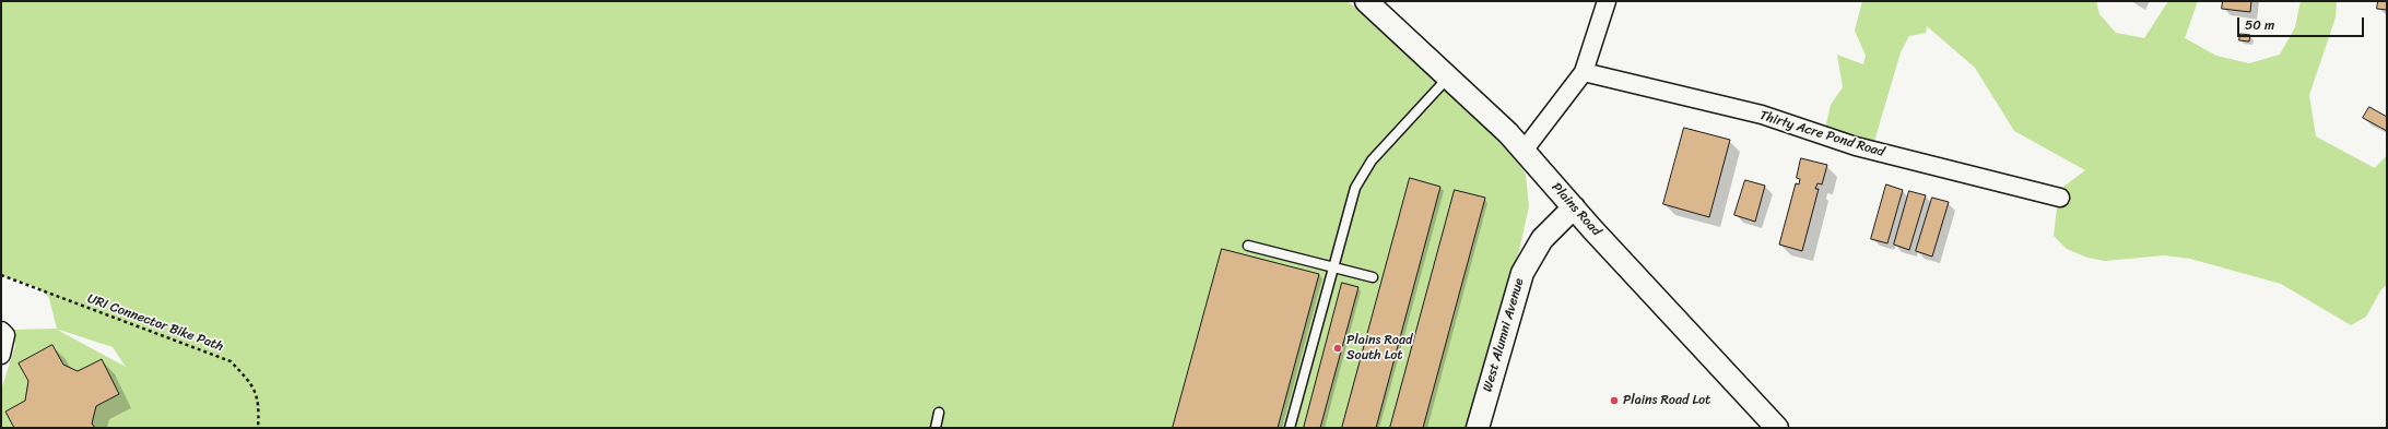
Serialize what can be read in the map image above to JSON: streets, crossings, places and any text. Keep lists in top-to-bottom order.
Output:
{
  "streets": {
    "street": ["Thirty Acre Pond Road", "Plains Road", "West Alumni Avenue"],
    "path": ["URI Connector Bike Path"]
  },
  "crossings": [
    ["Plains Road", "West Alumni Avenue"]
  ],
  "places": ["Plains Road South Lot", "Plains Road Lot"],
  "scale_bar": "50 m"
}
